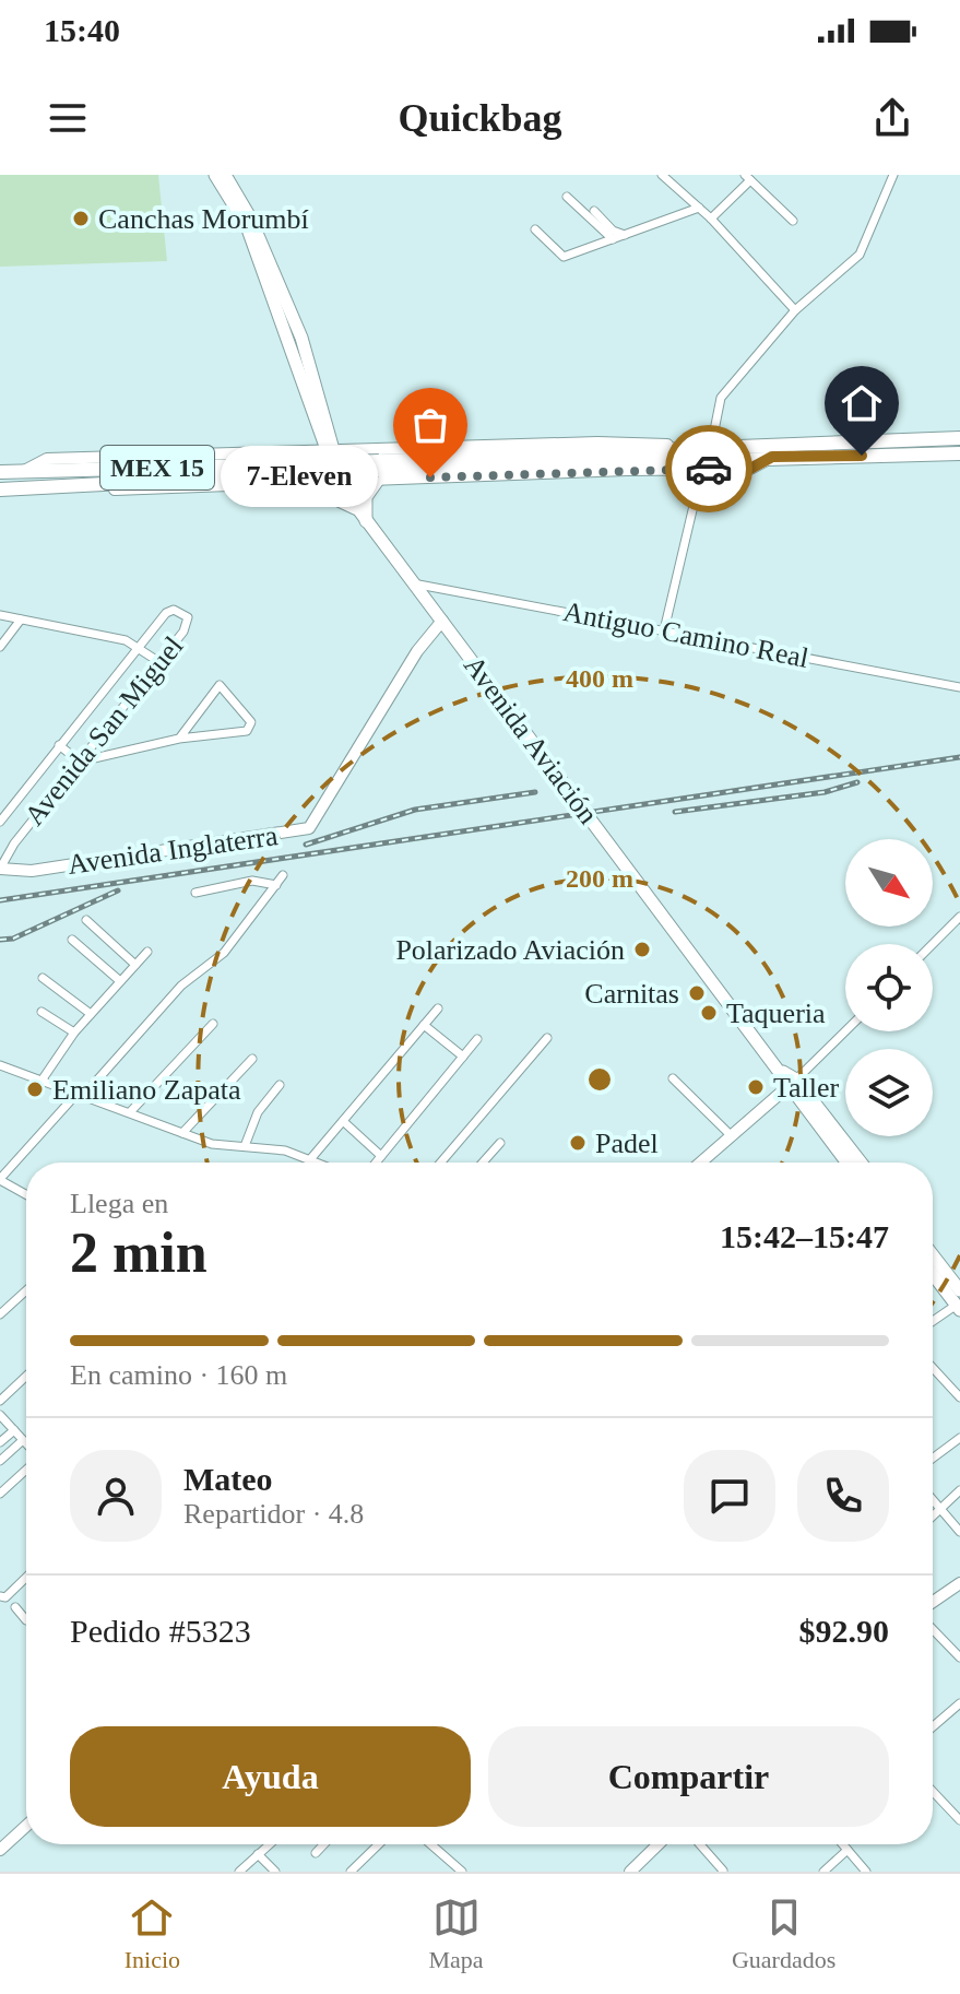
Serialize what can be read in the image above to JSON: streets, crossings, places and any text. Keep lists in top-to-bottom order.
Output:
{
  "streets": {
    "highway": ["MEX 15"],
    "main road": ["Avenida Aviación"],
    "street": ["Antiguo Camino Real", "Avenida San Miguel", "Avenida Inglaterra"]
  },
  "crossings": [
    ["Antiguo Camino Real", "Avenida Aviación"],
    ["Avenida San Miguel", "Avenida Inglaterra"],
    ["Avenida Aviación", "Avenida Inglaterra"]
  ],
  "places": [
    "Canchas Morumbí",
    "7-Eleven",
    "Polarizado Aviación",
    "Carnitas",
    "Taqueria",
    "Taller",
    "Emiliano Zapata",
    "Padel"
  ],
  "north": "bottom right",
  "page": {
    "status": "15:40",
    "header": "Quickbag",
    "bubble": "7-Eleven",
    "heading": ["2 min", "Llega en", "15:42–15:47"],
    "panel": [
      "Mateo",
      "Repartidor · 4.8",
      "Pedido #5323",
      "$92.90"
    ],
    "bar": "En camino · 160 m",
    "buttons": ["Ayuda", "Compartir"],
    "tabs": ["Inicio", "Mapa", "Guardados"]
  },
  "rings": ["400 m", "200 m"]
}
